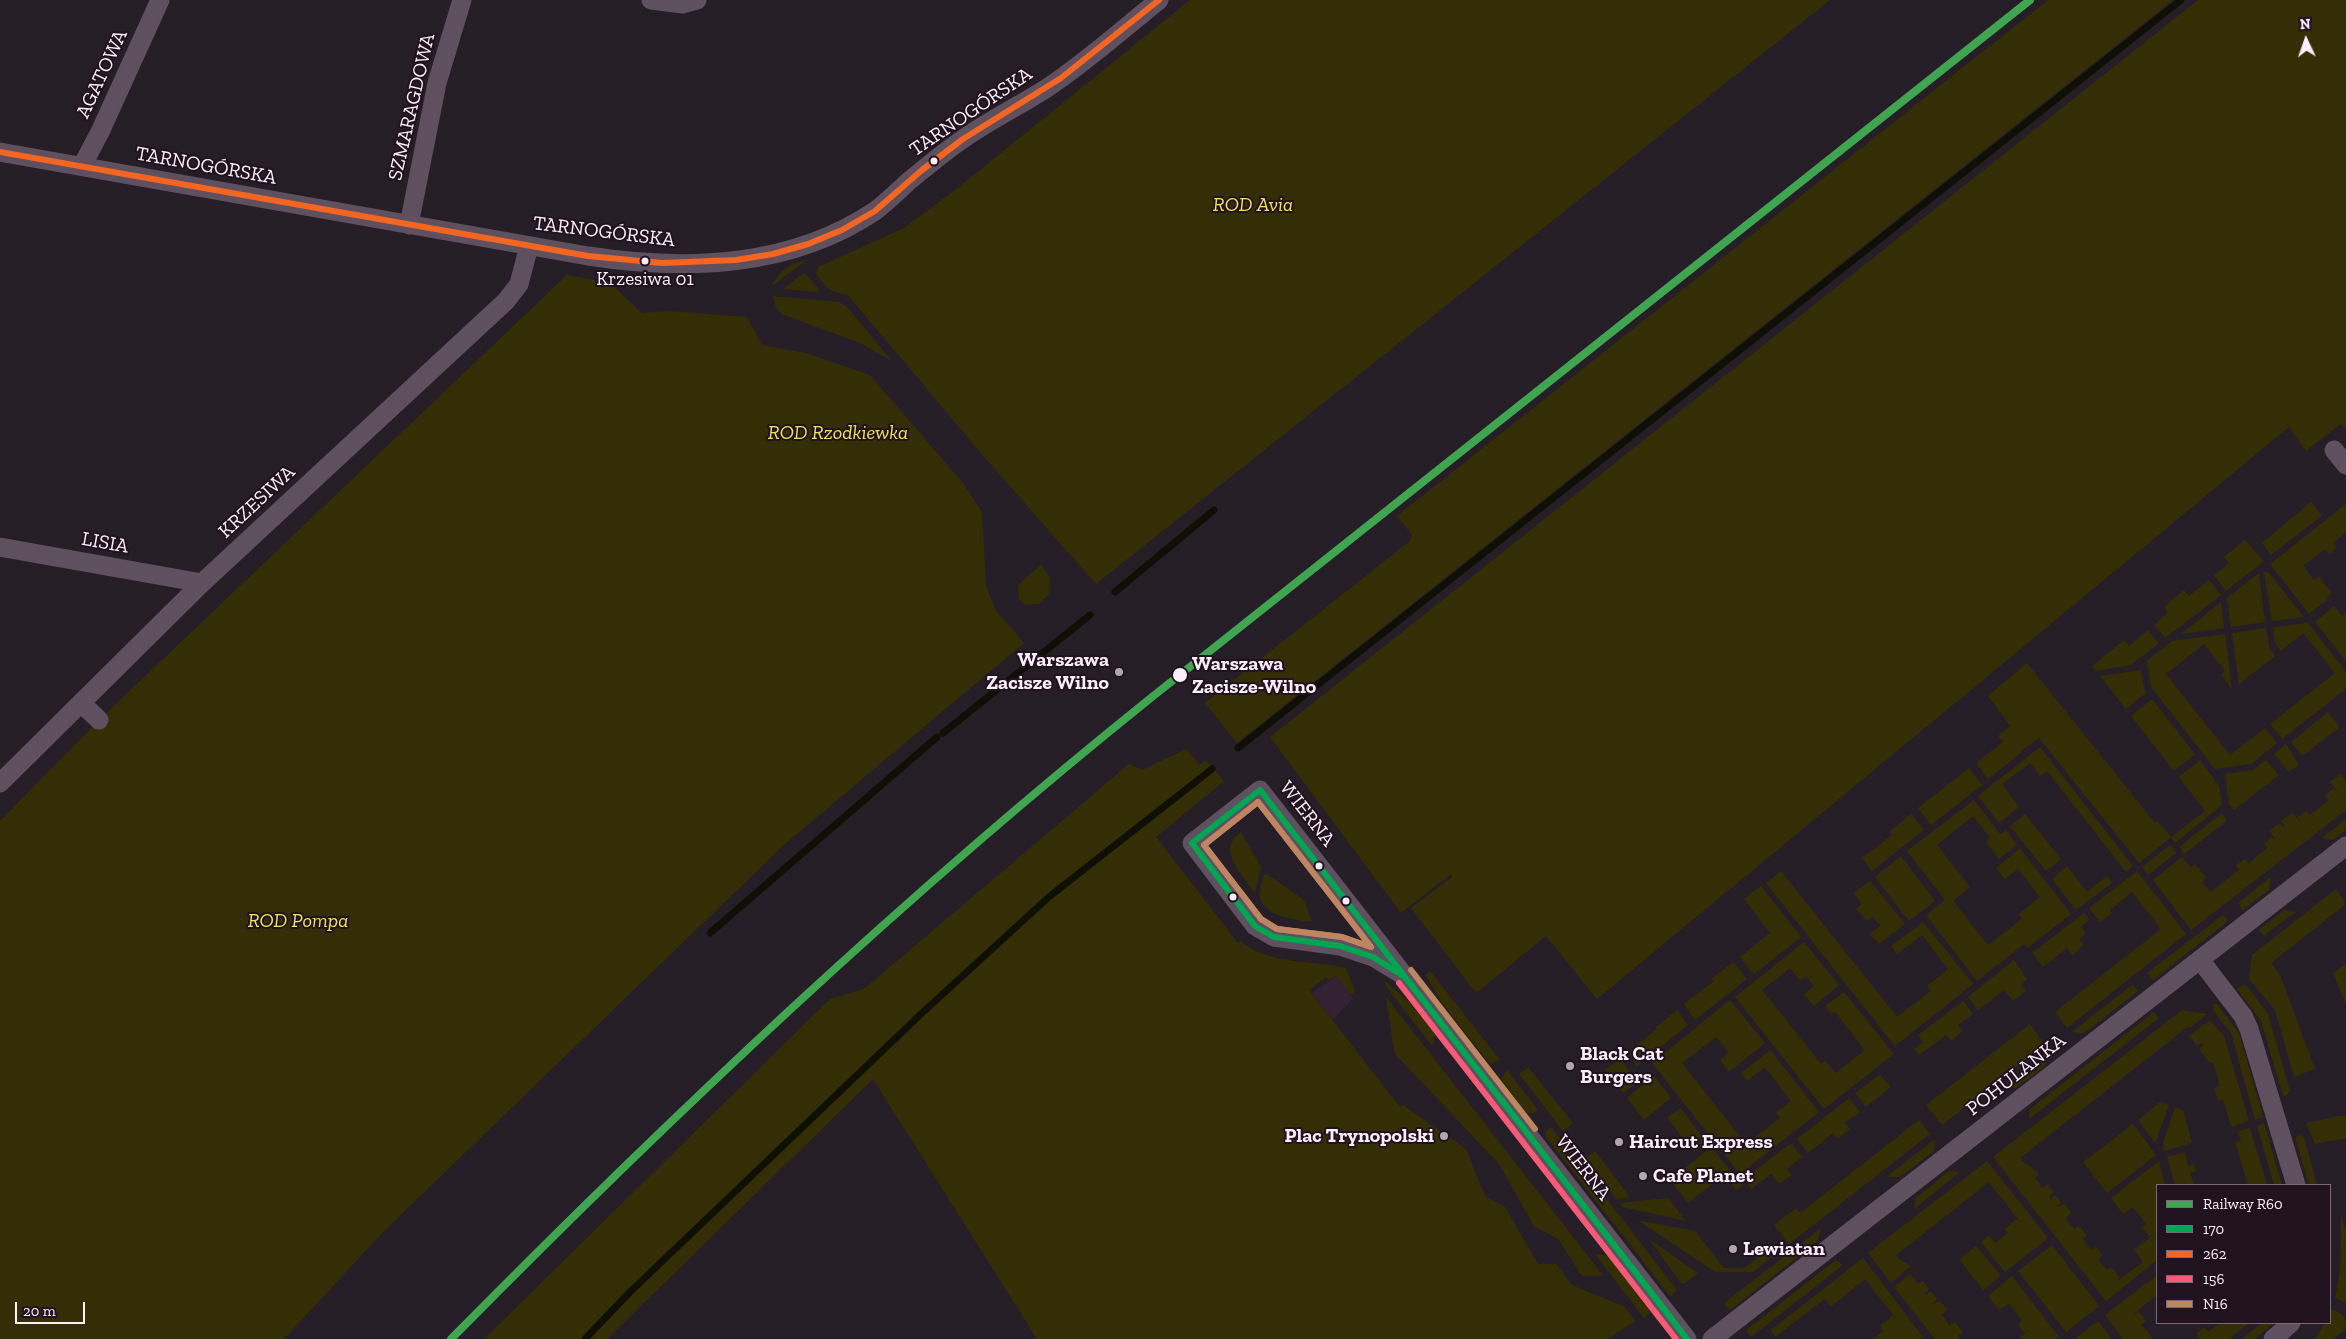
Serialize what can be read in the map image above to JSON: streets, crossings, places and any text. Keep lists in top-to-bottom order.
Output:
{
  "streets": {
    "street": [
      "AGATOWA",
      "SZMARAGDOWA",
      "TARNOGÓRSKA",
      "KRZESIWA",
      "LISIA",
      "WIERNA",
      "POHULANKA"
    ]
  },
  "crossings": [
    ["AGATOWA", "TARNOGÓRSKA"],
    ["SZMARAGDOWA", "TARNOGÓRSKA"],
    ["TARNOGÓRSKA", "KRZESIWA"],
    ["KRZESIWA", "LISIA"]
  ],
  "parks": ["ROD Avia", "ROD Rzodkiewka", "ROD Pompa"],
  "places": [
    "Krzesiwa 01",
    "Warszawa Zacisze Wilno",
    "Warszawa Zacisze-Wilno",
    "Black Cat Burgers",
    "Plac Trynopolski",
    "Haircut Express",
    "Cafe Planet",
    "Lewiatan"
  ],
  "lines": [
    "rail line R60",
    "transit line 262",
    "transit line 170",
    "transit line 156",
    "transit line N16"
  ],
  "legend": [
    "Railway R60",
    "170",
    "262",
    "156",
    "N16"
  ],
  "scale_bar": "20 m",
  "north": "top"
}
